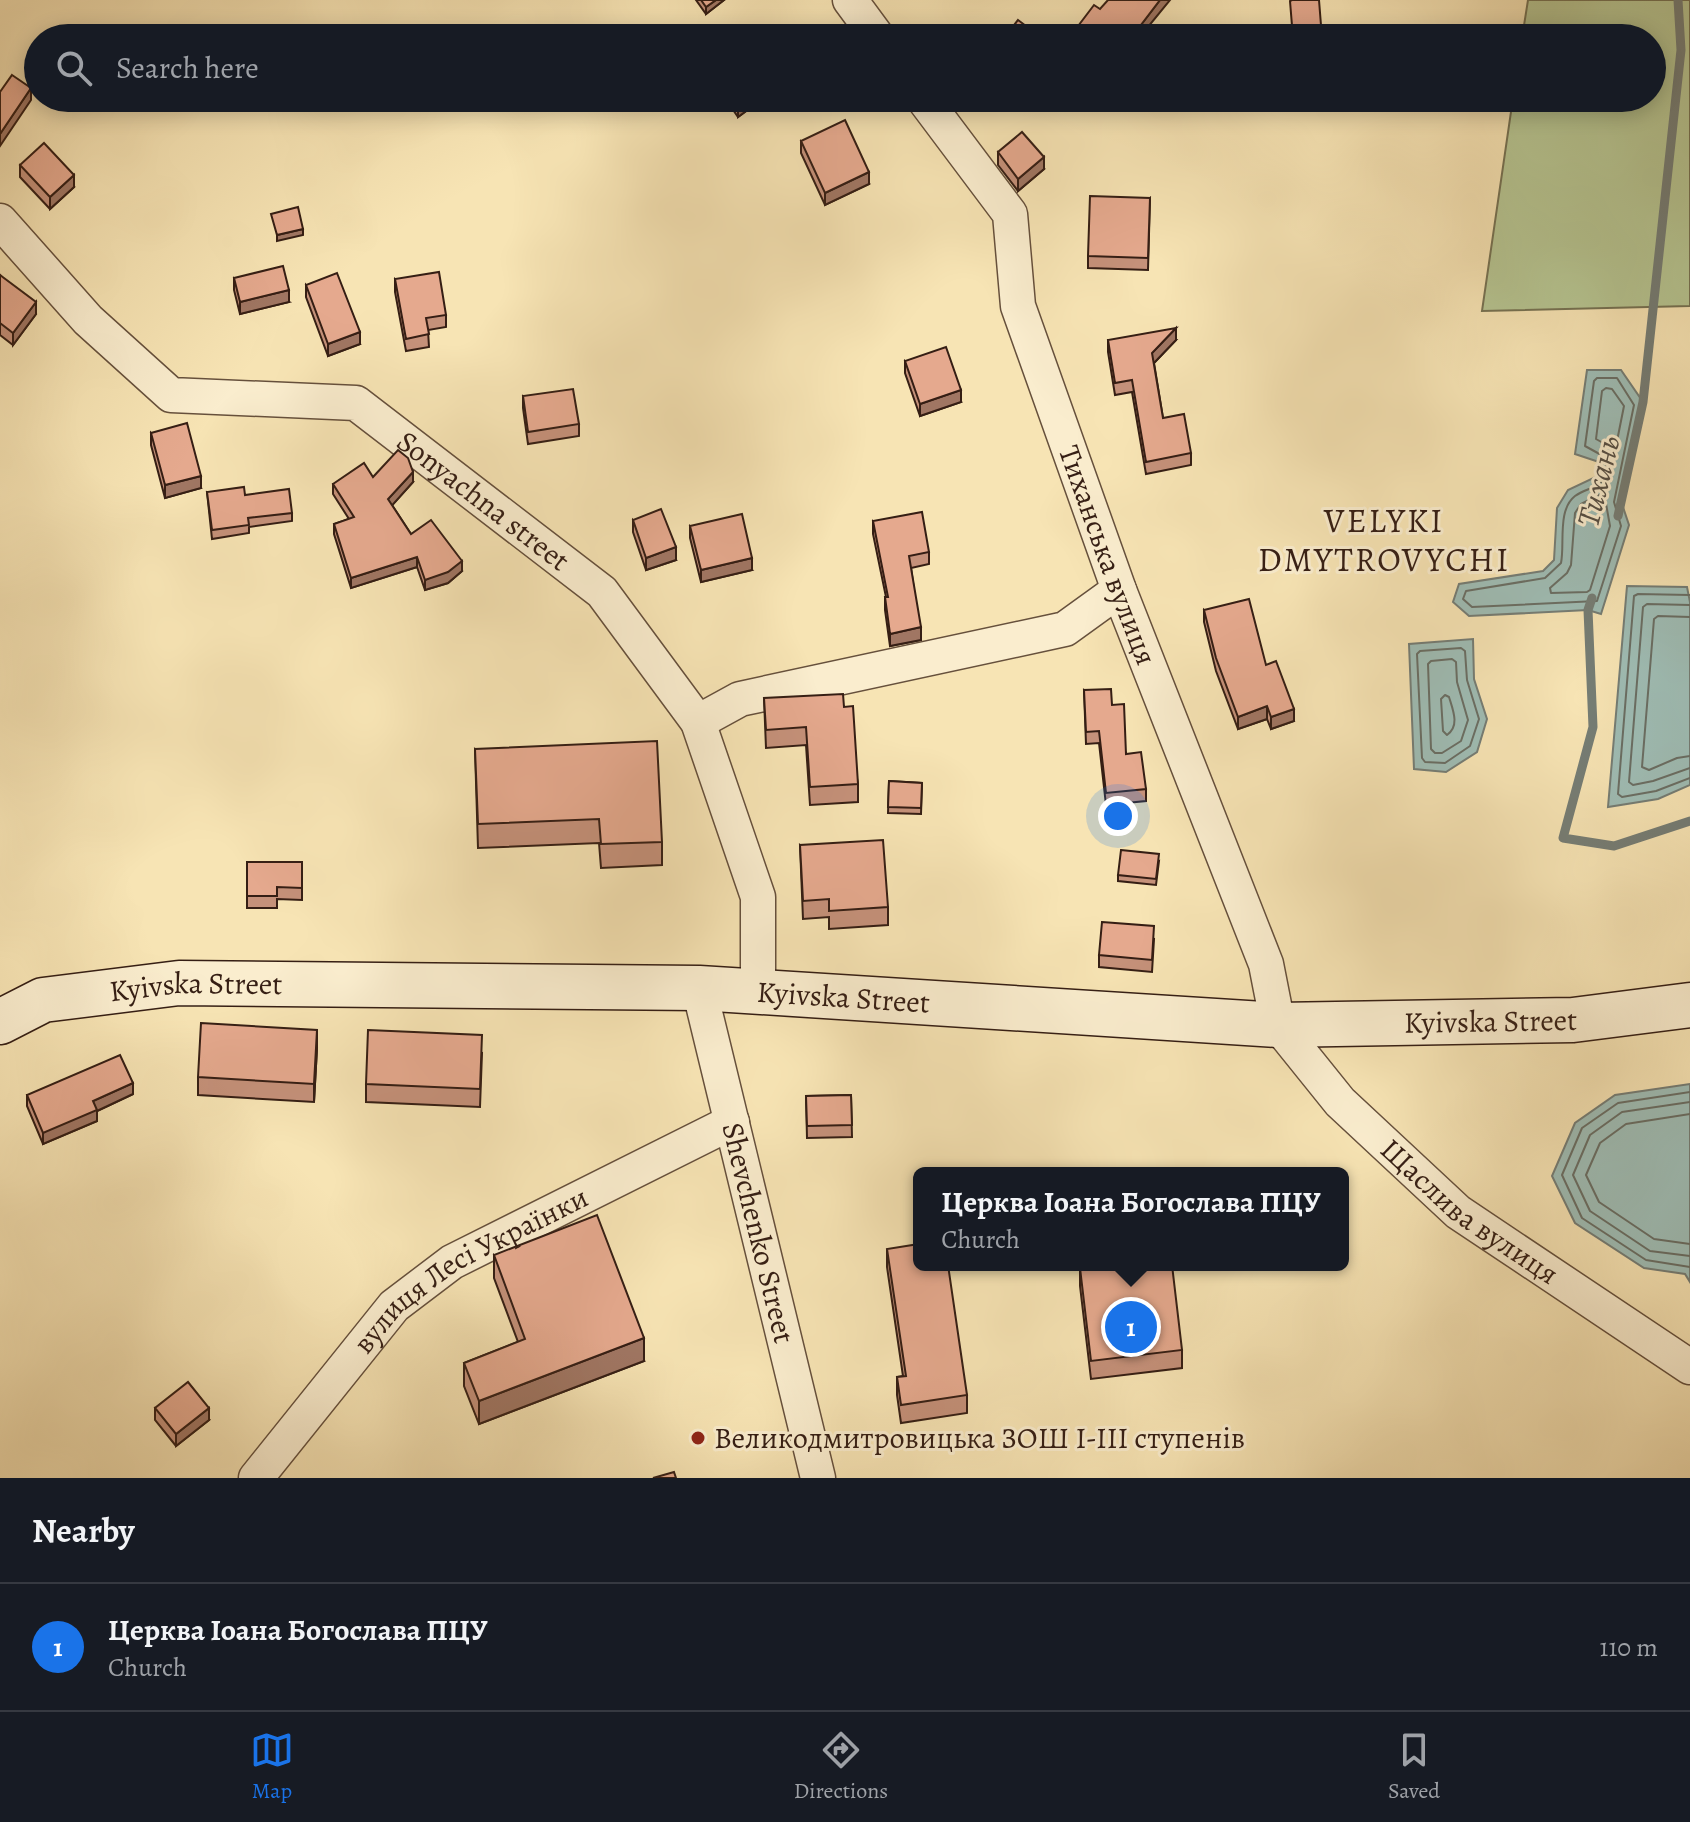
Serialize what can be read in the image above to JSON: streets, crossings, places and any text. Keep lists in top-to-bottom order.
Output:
{
  "streets": {
    "main road": ["Kyivska Street"],
    "street": [
      "Sonyachna street",
      "Тиханська вулиця",
      "Щаслива вулиця",
      "Shevchenko Street",
      "вулиця Лесі Українки"
    ]
  },
  "crossings": [
    ["Sonyachna street", "Kyivska Street"],
    ["Тиханська вулиця", "Kyivska Street"],
    ["Тиханська вулиця", "Щаслива вулиця"],
    ["Kyivska Street", "Щаслива вулиця"],
    ["Kyivska Street", "Shevchenko Street"],
    ["Shevchenko Street", "вулиця Лесі Українки"]
  ],
  "districts": ["VELYKI DMYTROVYCHI"],
  "water": ["Тихань"],
  "places": ["Великодмитровицька ЗОШ І-ІІІ ступенів"],
  "page": {
    "search": "Search here",
    "popup": ["Церква Іоана Богослава ПЦУ", "Church"],
    "pins": "1",
    "heading": "Nearby",
    "list": [
      {
        "mark": "1",
        "name": "Церква Іоана Богослава ПЦУ",
        "note": "Church",
        "value": "110 m"
      }
    ],
    "nav": ["Map", "Directions", "Saved"]
  }
}
